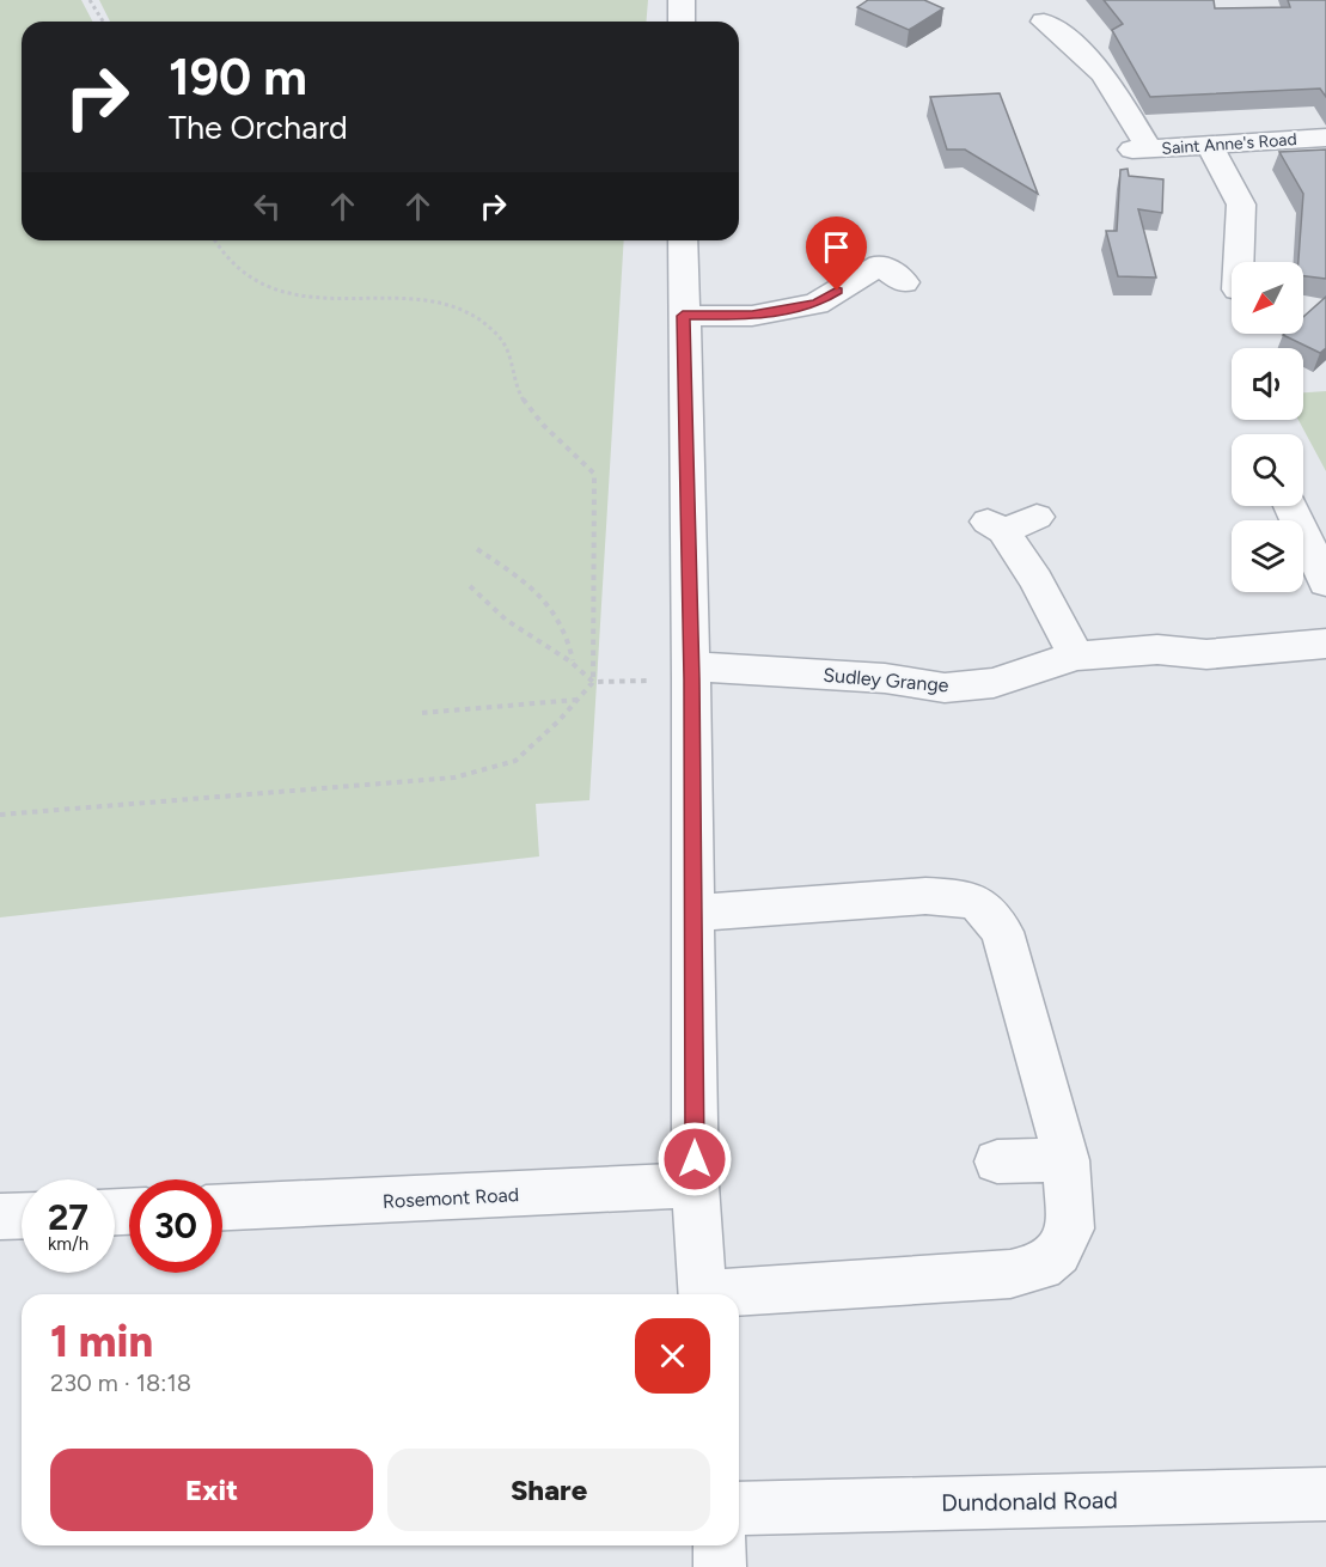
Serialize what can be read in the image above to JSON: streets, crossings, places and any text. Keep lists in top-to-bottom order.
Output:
{
  "streets": {
    "street": [
      "Saint Anne's Road",
      "Sudley Grange",
      "Rosemont Road",
      "Dundonald Road"
    ]
  },
  "north": "bottom left",
  "page": {
    "turn": ["190 m", "The Orchard"],
    "speed": "27 km/h",
    "limit": "30",
    "heading": ["1 min", "230 m · 18:18"],
    "buttons": ["Exit", "Share"]
  }
}
